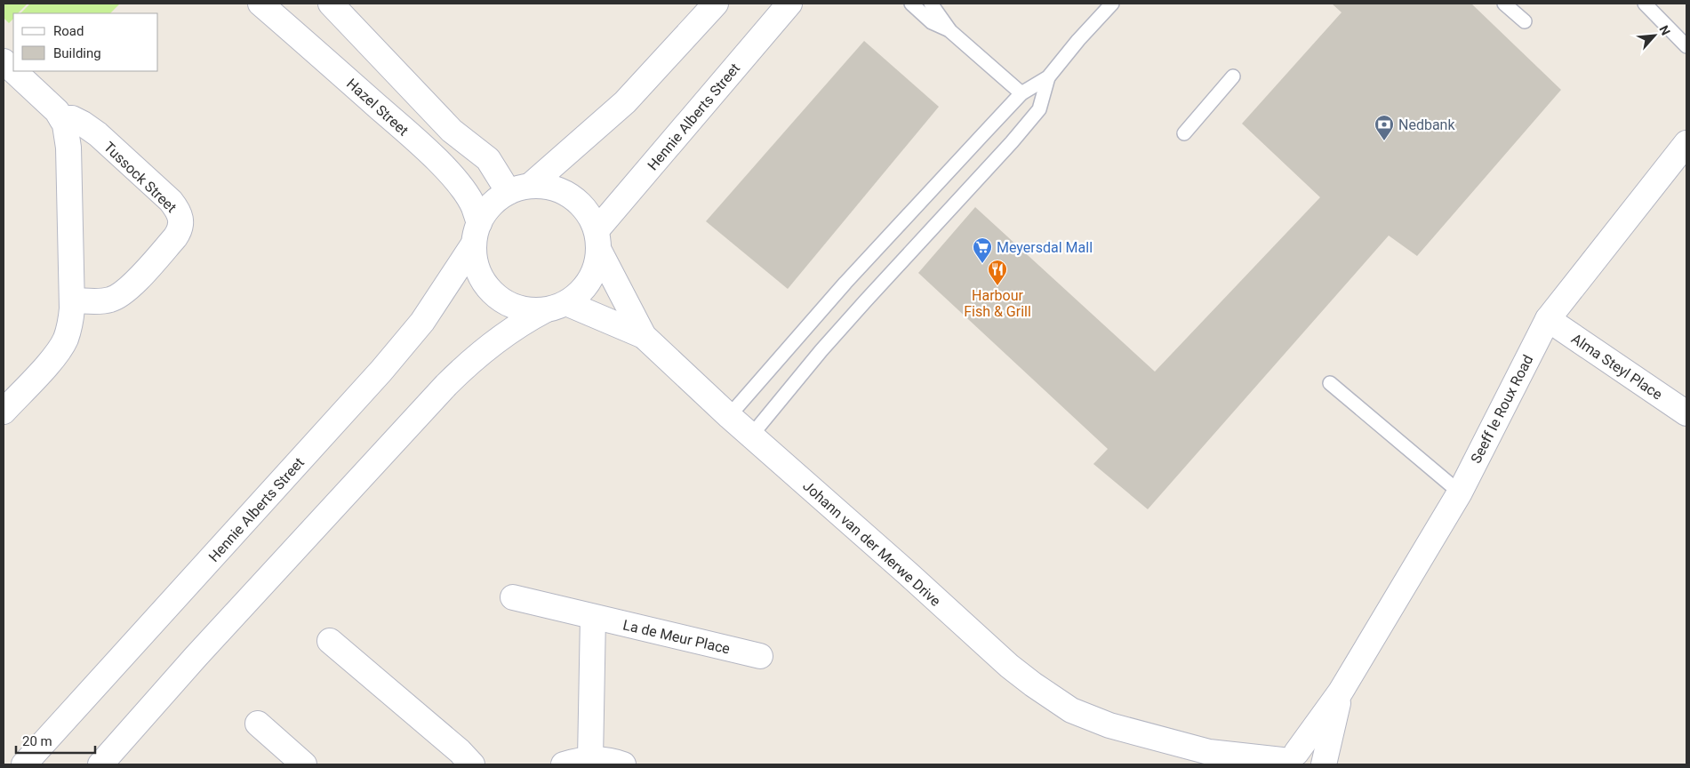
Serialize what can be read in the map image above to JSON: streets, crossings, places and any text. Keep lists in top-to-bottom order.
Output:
{
  "streets": {
    "street": [
      "Hazel Street",
      "Hennie Alberts Street",
      "Tussock Street",
      "Alma Steyl Place",
      "Seeff le Roux Road",
      "Johann van der Merwe Drive",
      "La de Meur Place"
    ]
  },
  "crossings": [
    ["Hazel Street", "Hennie Alberts Street"],
    ["Hazel Street", "Johann van der Merwe Drive"],
    ["Hennie Alberts Street", "Johann van der Merwe Drive"],
    ["Alma Steyl Place", "Seeff le Roux Road"],
    ["Seeff le Roux Road", "Johann van der Merwe Drive"]
  ],
  "places": {
    "bank": ["Nedbank"],
    "supermarket": ["Meyersdal Mall"],
    "restaurant": ["Harbour Fish & Grill"]
  },
  "legend": ["Road", "Building"],
  "scale_bar": "20 m",
  "north": "top right"
}
